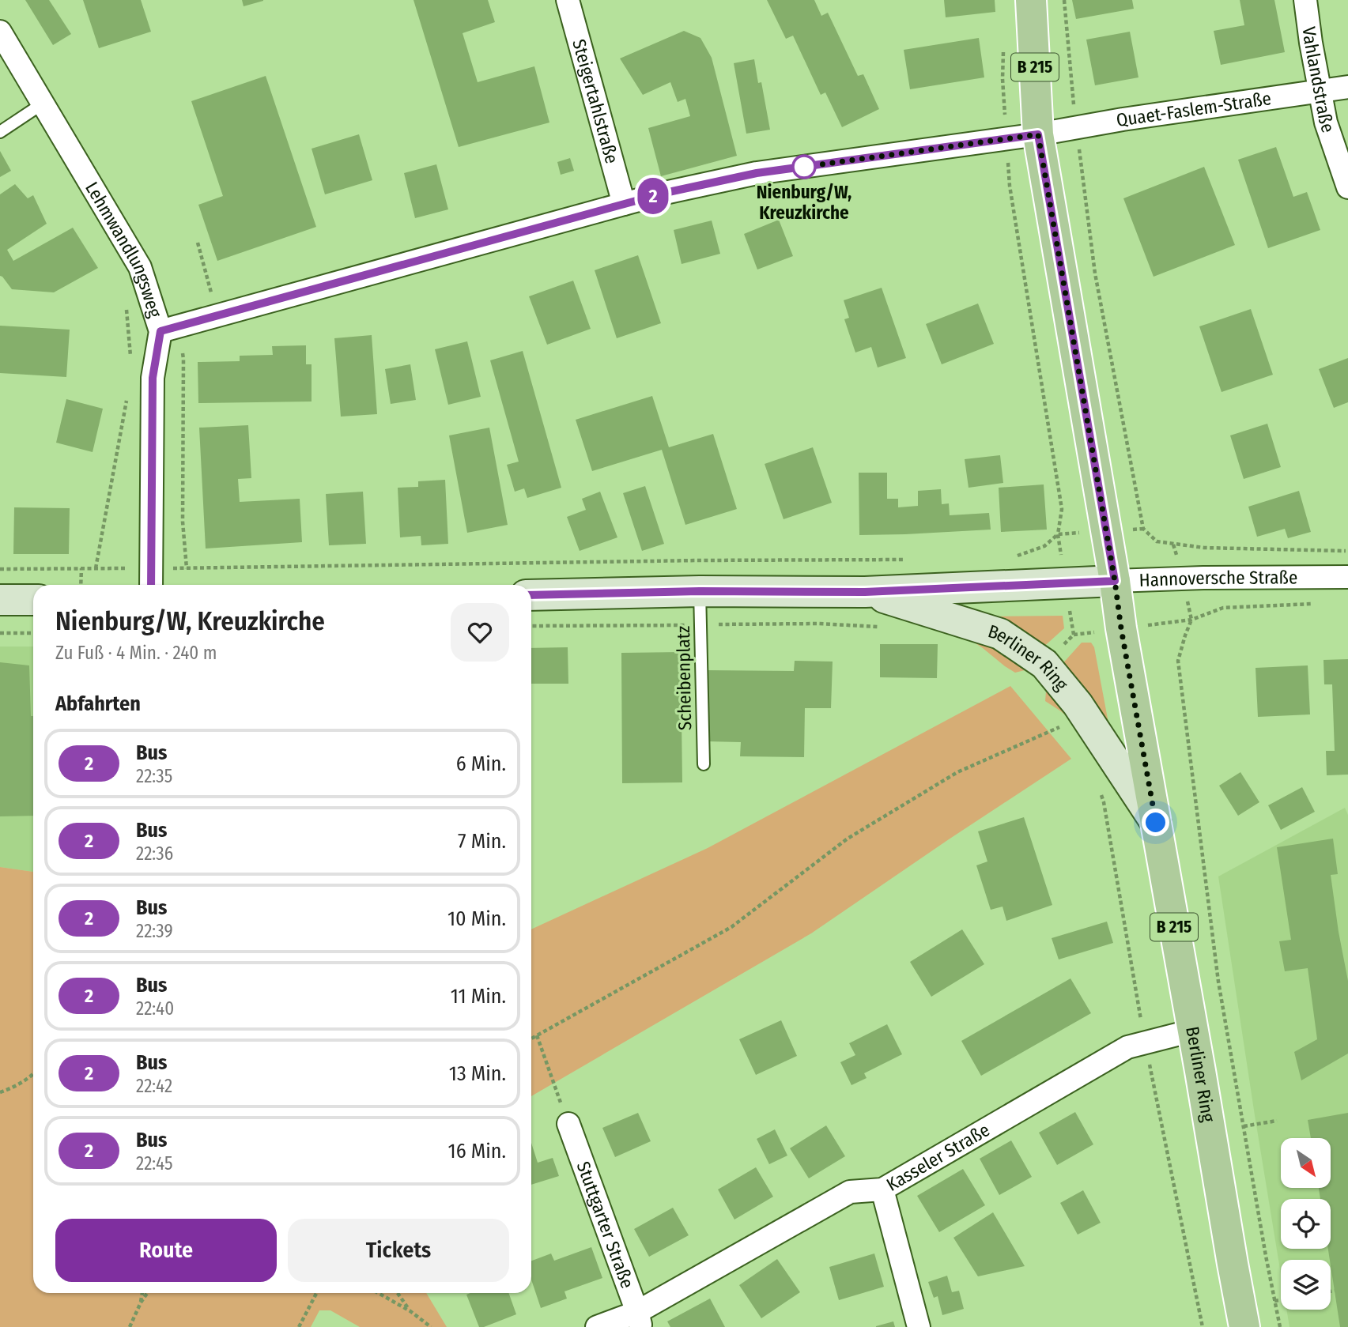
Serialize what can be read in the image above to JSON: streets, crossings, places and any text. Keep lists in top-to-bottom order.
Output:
{
  "streets": {
    "main road": ["B 215", "Berliner Ring"],
    "street": [
      "Vahlandstraße",
      "Steigertahlstraße",
      "Quaet-Faslem-Straße",
      "Lehmwandlungsweg",
      "Hannoversche Straße",
      "Kasseler Straße",
      "Stuttgarter Straße"
    ],
    "lane": ["Scheibenplatz"]
  },
  "crossings": [
    ["Vahlandstraße", "Quaet-Faslem-Straße"],
    ["Steigertahlstraße", "Quaet-Faslem-Straße"],
    ["Quaet-Faslem-Straße", "Lehmwandlungsweg"],
    ["Quaet-Faslem-Straße", "Berliner Ring"],
    ["Hannoversche Straße", "Berliner Ring"],
    ["Hannoversche Straße", "Scheibenplatz"],
    ["Berliner Ring", "Kasseler Straße"],
    ["Kasseler Straße", "Stuttgarter Straße"]
  ],
  "places": ["Nienburg/W, Kreuzkirche"],
  "lines": ["bus line 2"],
  "north": "bottom right",
  "page": {
    "on_map": "2",
    "heading": [
      ["Nienburg/W, Kreuzkirche", "Zu Fuß · 4 Min. · 240 m"],
      "Abfahrten"
    ],
    "list": [
      {
        "mark": "2",
        "name": "Bus",
        "note": "22:35",
        "value": "6 Min."
      },
      {
        "mark": "2",
        "name": "Bus",
        "note": "22:36",
        "value": "7 Min."
      },
      {
        "mark": "2",
        "name": "Bus",
        "note": "22:39",
        "value": "10 Min."
      },
      {
        "mark": "2",
        "name": "Bus",
        "note": "22:40",
        "value": "11 Min."
      },
      {
        "mark": "2",
        "name": "Bus",
        "note": "22:42",
        "value": "13 Min."
      },
      {
        "mark": "2",
        "name": "Bus",
        "note": "22:45",
        "value": "16 Min."
      }
    ],
    "buttons": ["Route", "Tickets"]
  }
}
